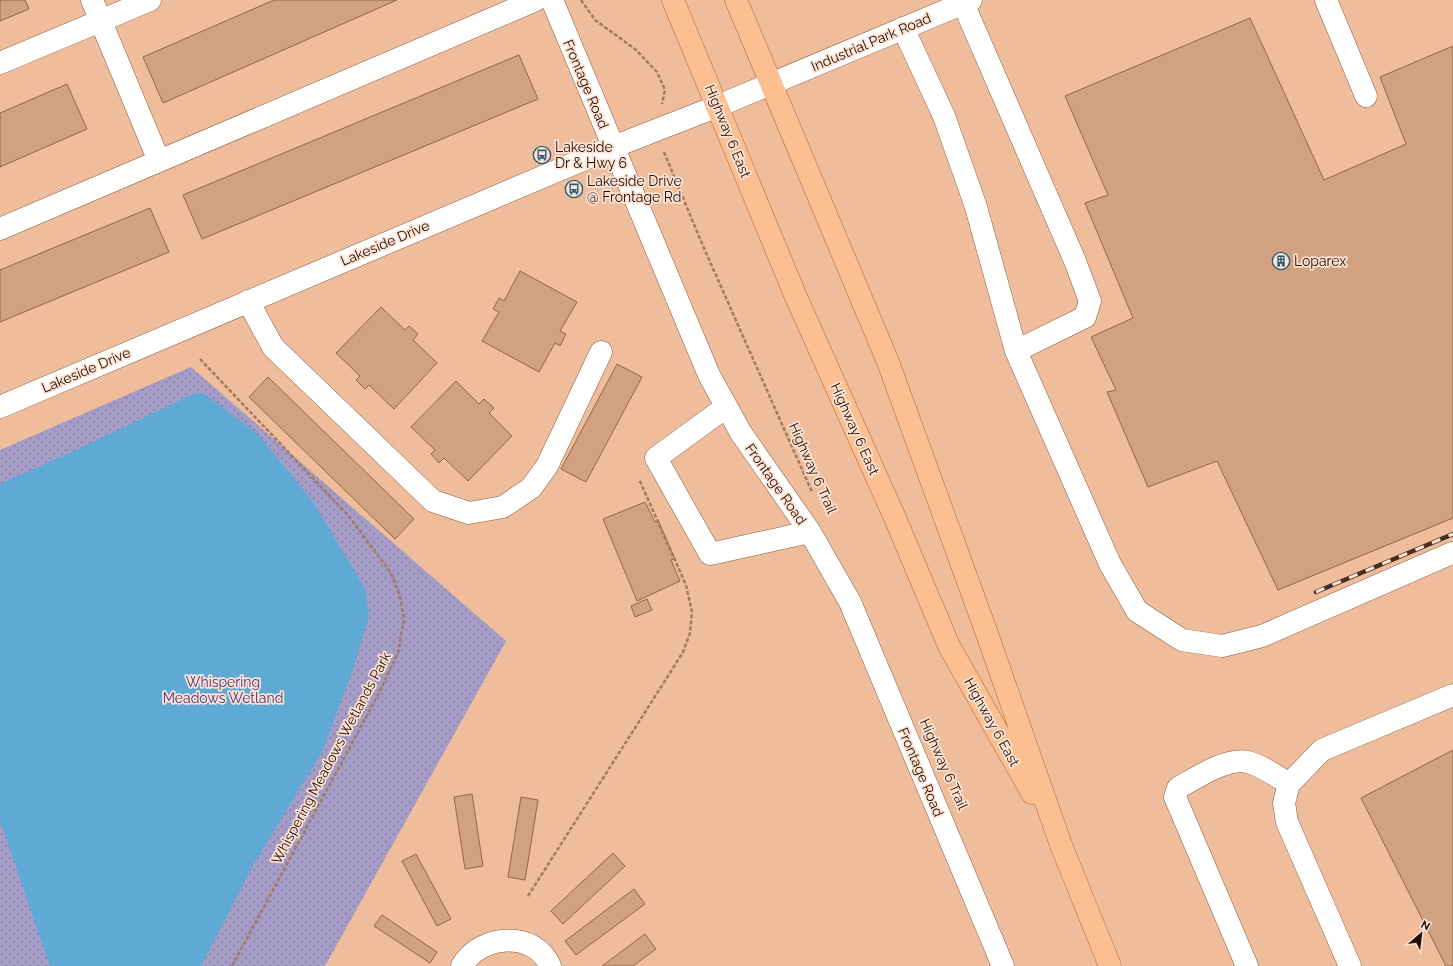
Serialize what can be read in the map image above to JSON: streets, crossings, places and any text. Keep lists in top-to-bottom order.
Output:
{
  "streets": {
    "main road": ["Highway 6 East"],
    "street": ["Industrial Park Road", "Frontage Road", "Lakeside Drive"],
    "path": ["Highway 6 Trail", "Whispering Meadows Wetlands Park"]
  },
  "crossings": [
    ["Industrial Park Road", "Highway 6 East"],
    ["Industrial Park Road", "Lakeside Drive"],
    ["Frontage Road", "Lakeside Drive"],
    ["Highway 6 East", "Lakeside Drive"],
    ["Lakeside Drive", "Highway 6 Trail"]
  ],
  "parks": ["Whispering Meadows Wetland"],
  "places": {
    "bus stop": ["Lakeside Dr & Hwy 6", "Lakeside Drive @ Frontage Rd"],
    "building": ["Loparex"]
  },
  "north": "top right"
}
